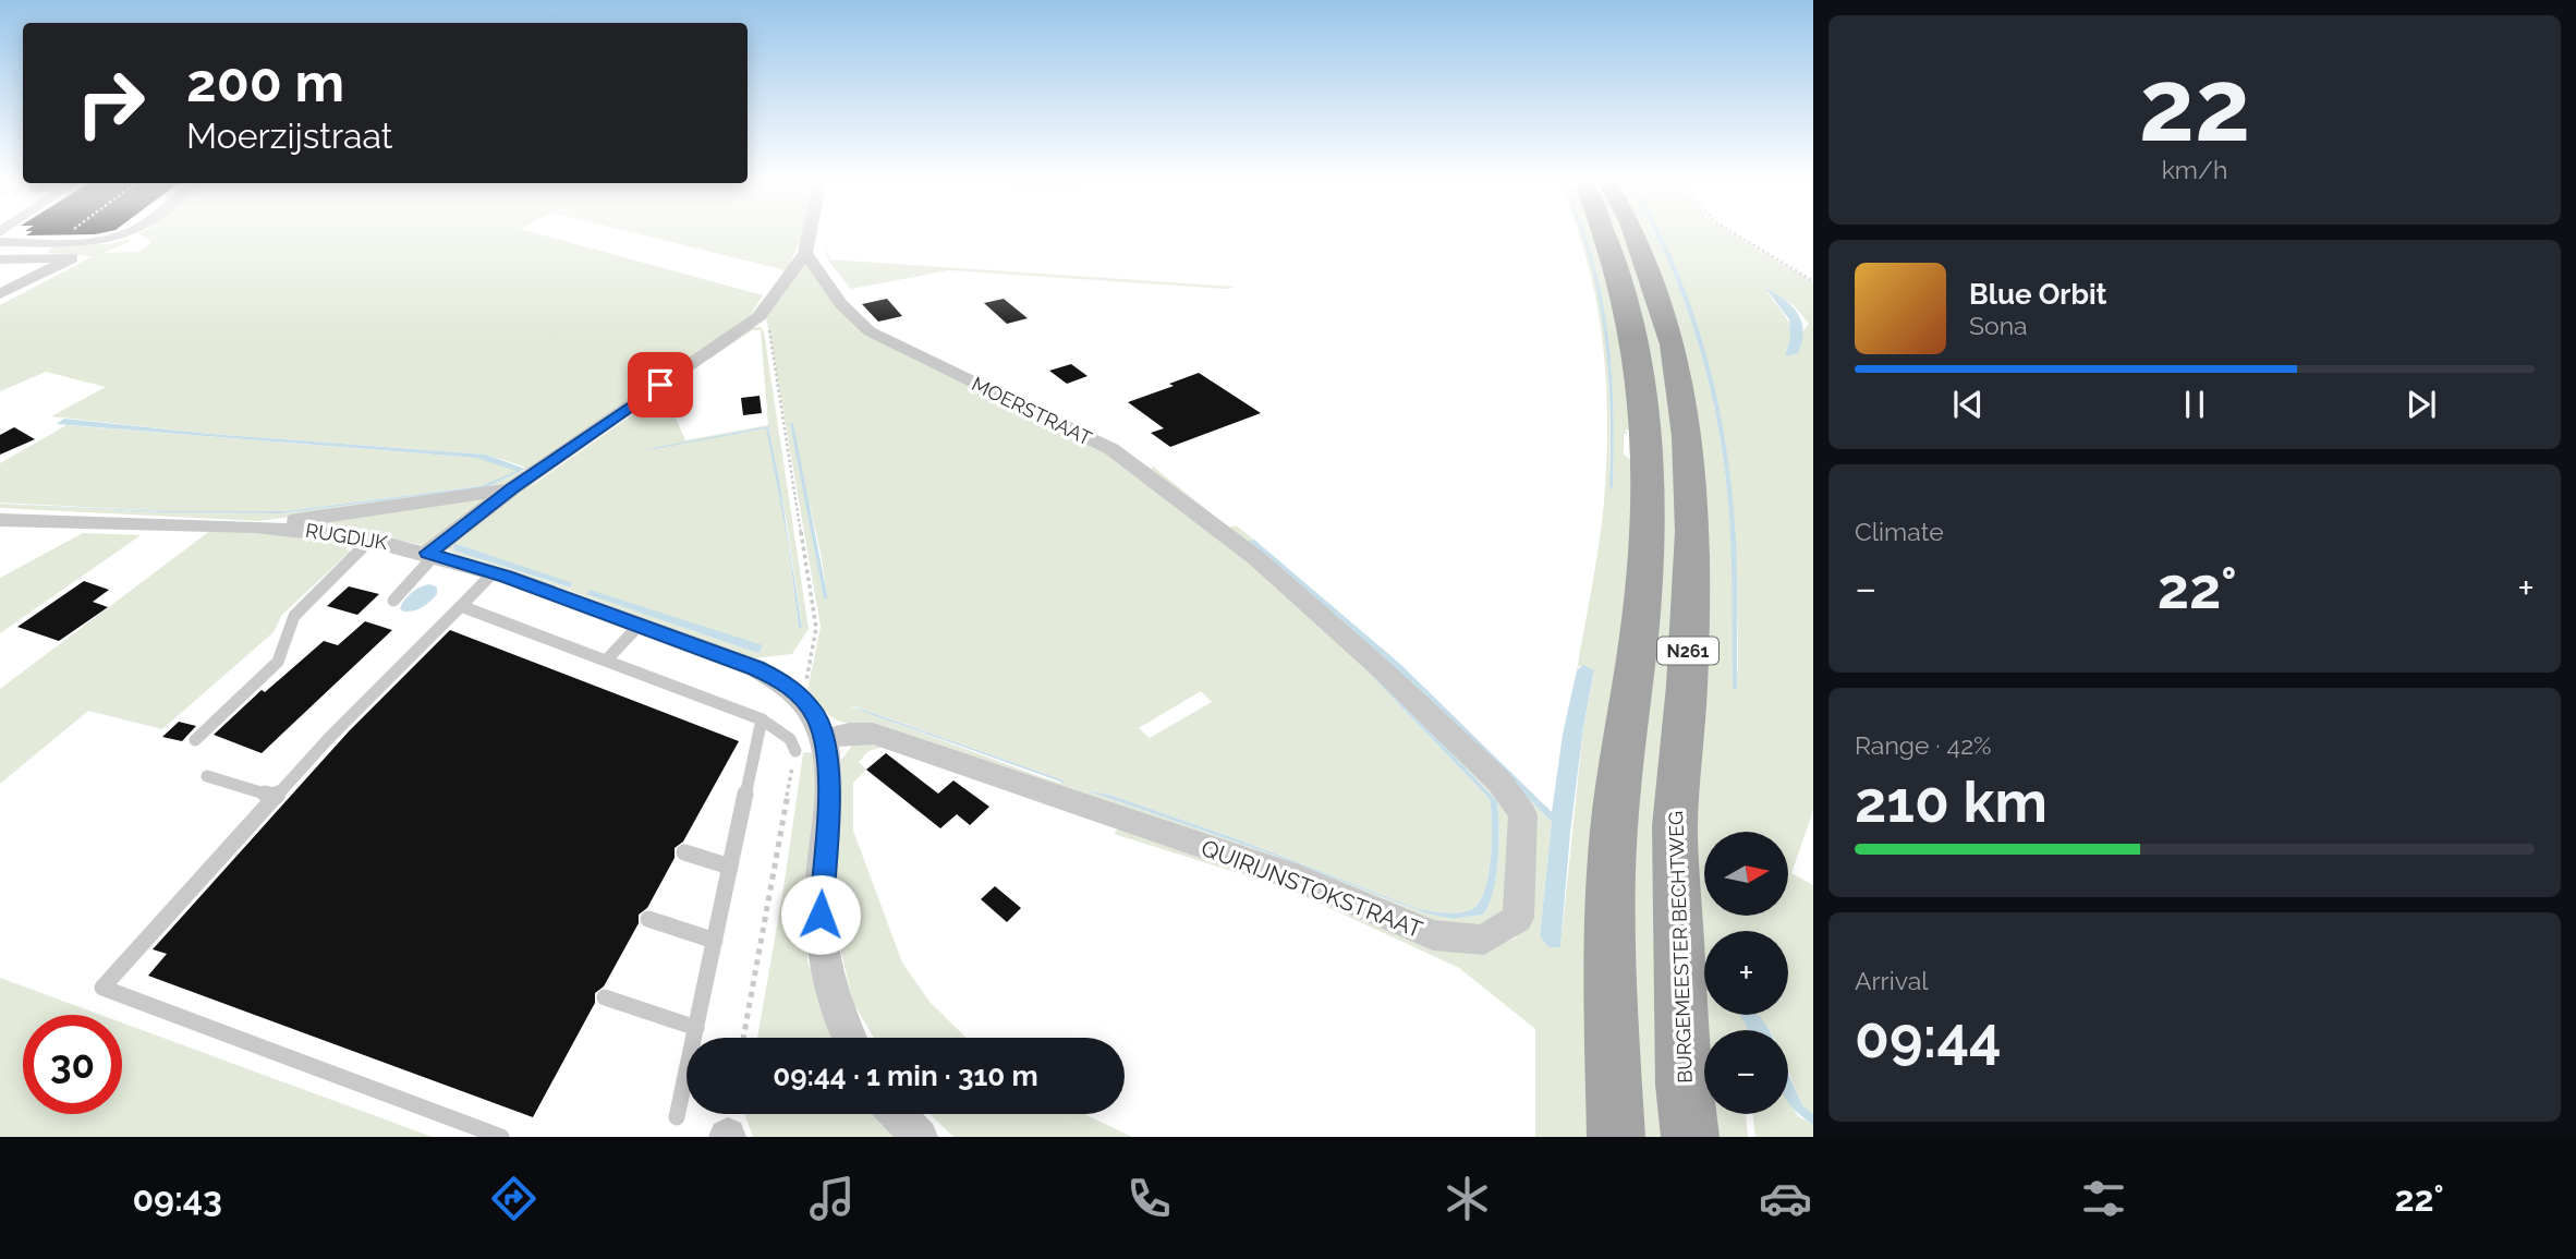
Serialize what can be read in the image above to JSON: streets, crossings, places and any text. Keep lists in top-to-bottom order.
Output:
{
  "streets": {
    "main road": ["N261", "BURGEMEESTER BECHTWEG"],
    "street": ["MOERSTRAAT", "RUGDIJK", "QUIRIJNSTOKSTRAAT"]
  },
  "crossings": [
    ["MOERSTRAAT", "QUIRIJNSTOKSTRAAT"],
    ["RUGDIJK", "QUIRIJNSTOKSTRAAT"]
  ],
  "north": "right",
  "page": {
    "tile": [
      ["22", "km/h"],
      "Climate",
      ["Range · 42%", "210 km"],
      ["Arrival", "09:44"]
    ],
    "turn": ["200 m", "Moerzijstraat"],
    "song": ["Blue Orbit", "Sona"],
    "heat": ["−", "22°", "+"],
    "map_buttons": ["+", "−"],
    "limit": "30",
    "trip": "09:44 · 1 min · 310 m",
    "tabs": ["09:43", "22°"]
  }
}
